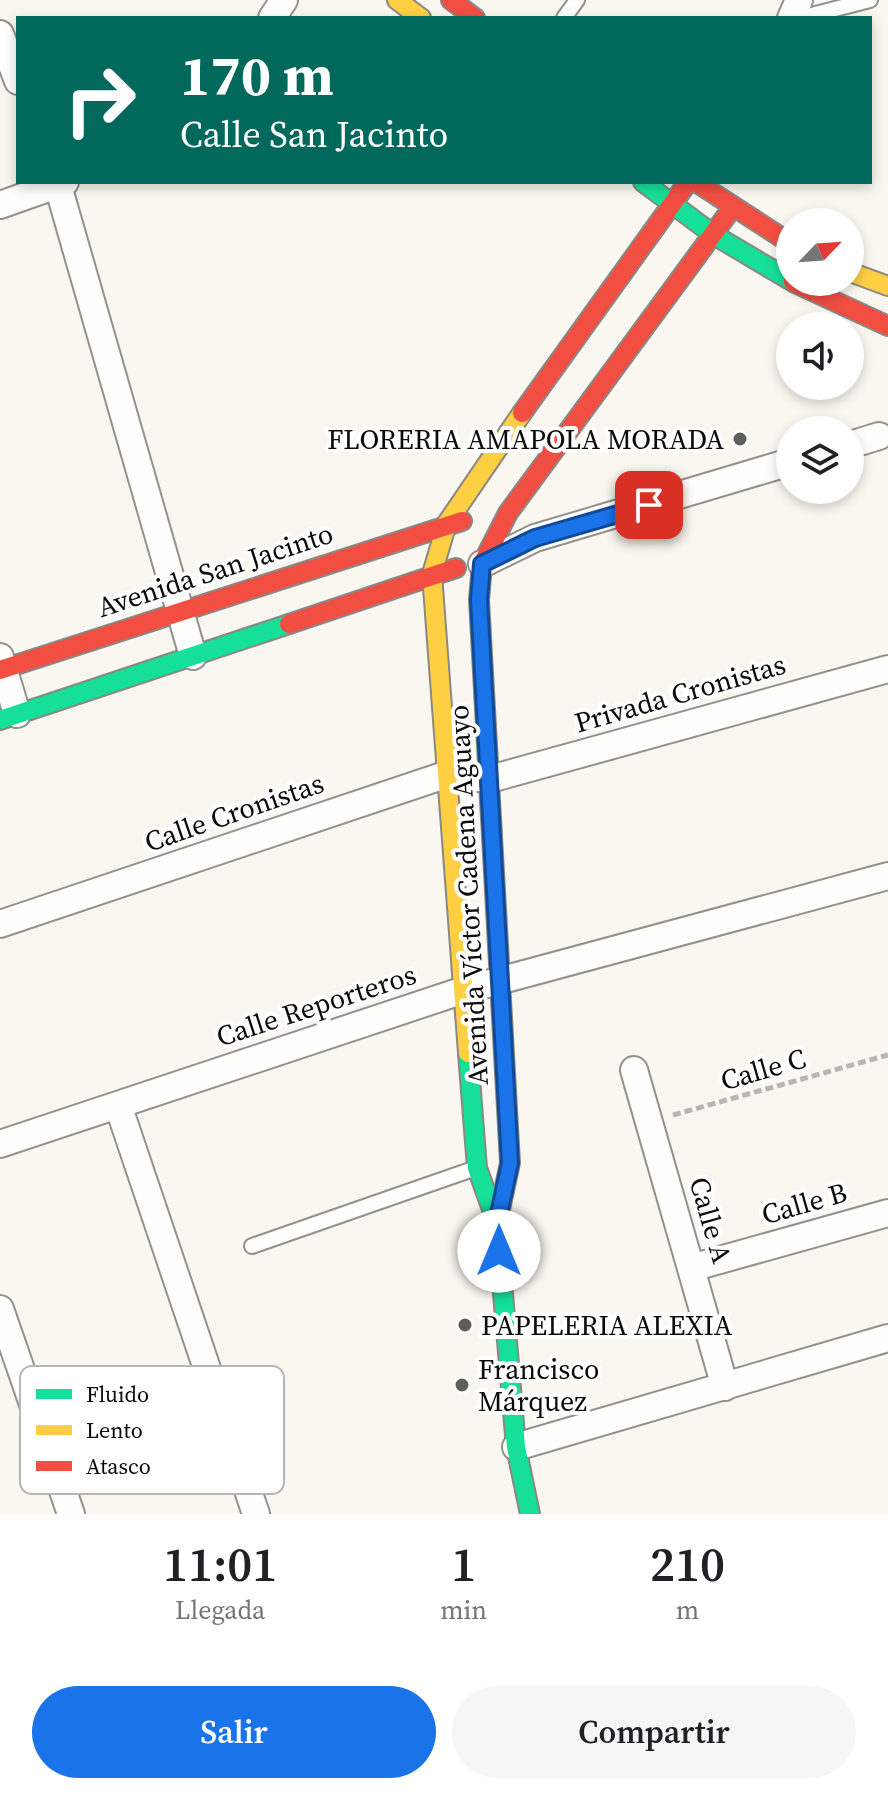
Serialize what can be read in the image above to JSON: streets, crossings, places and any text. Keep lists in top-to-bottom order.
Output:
{
  "streets": {
    "street": [
      "Avenida San Jacinto",
      "Privada Cronistas",
      "Calle Cronistas",
      "Avenida Víctor Cadena Aguayo",
      "Calle Reporteros",
      "Calle B",
      "Calle A"
    ],
    "path": ["Calle C"]
  },
  "crossings": [
    ["Privada Cronistas", "Calle Cronistas"],
    ["Privada Cronistas", "Avenida Víctor Cadena Aguayo"],
    ["Calle Cronistas", "Avenida Víctor Cadena Aguayo"],
    ["Avenida Víctor Cadena Aguayo", "Calle Reporteros"],
    ["Calle C", "Calle A"],
    ["Calle B", "Calle A"]
  ],
  "places": ["FLORERIA AMAPOLA MORADA", "PAPELERIA ALEXIA", "Francisco Márquez"],
  "legend": ["Fluido", "Lento", "Atasco"],
  "north": "top right",
  "page": {
    "turn": ["170 m", "Calle San Jacinto"],
    "eta": [
      "11:01",
      "Llegada",
      "1",
      "min",
      "210",
      "m"
    ],
    "buttons": ["Salir", "Compartir"]
  }
}
